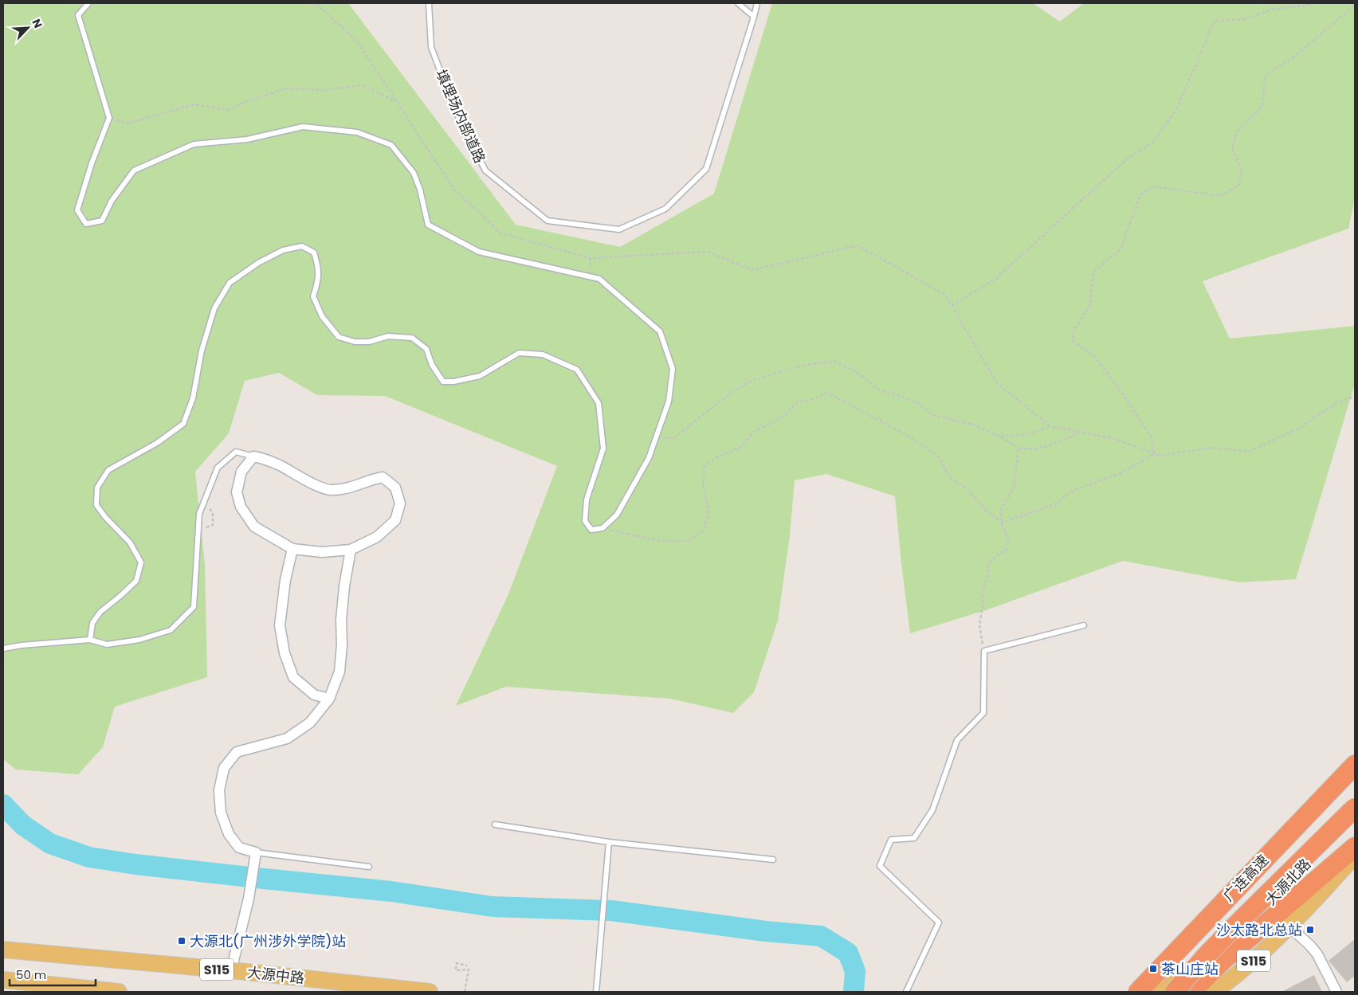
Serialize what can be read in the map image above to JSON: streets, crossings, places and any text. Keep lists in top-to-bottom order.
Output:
{
  "streets": {
    "highway": ["广连高速"],
    "main road": ["大源北路", "S115", "大源中路"],
    "lane": ["填埋场内部道路"]
  },
  "crossings": [
    ["广连高速", "大源北路"]
  ],
  "places": {
    "transit": ["沙太路北总站", "大源北(广州涉外学院)站", "茶山庄站"]
  },
  "scale_bar": "50 m",
  "north": "top right"
}
